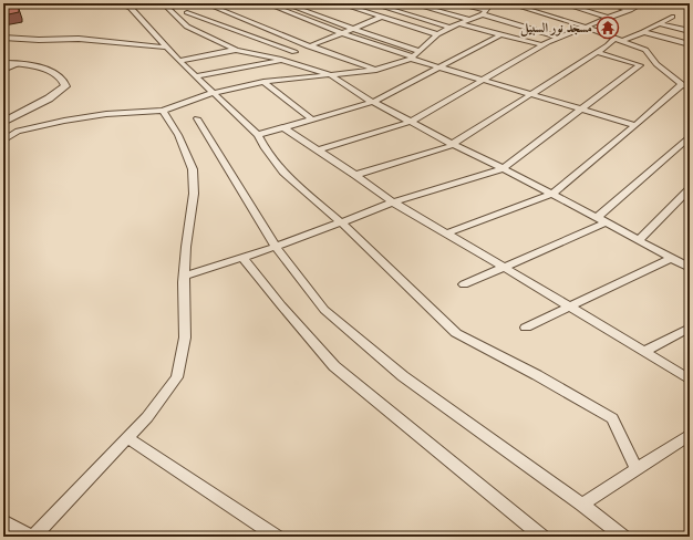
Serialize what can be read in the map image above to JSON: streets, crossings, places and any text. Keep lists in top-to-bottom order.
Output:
{
  "places": {
    "temple": ["مسجد نور السبيل"]
  }
}
